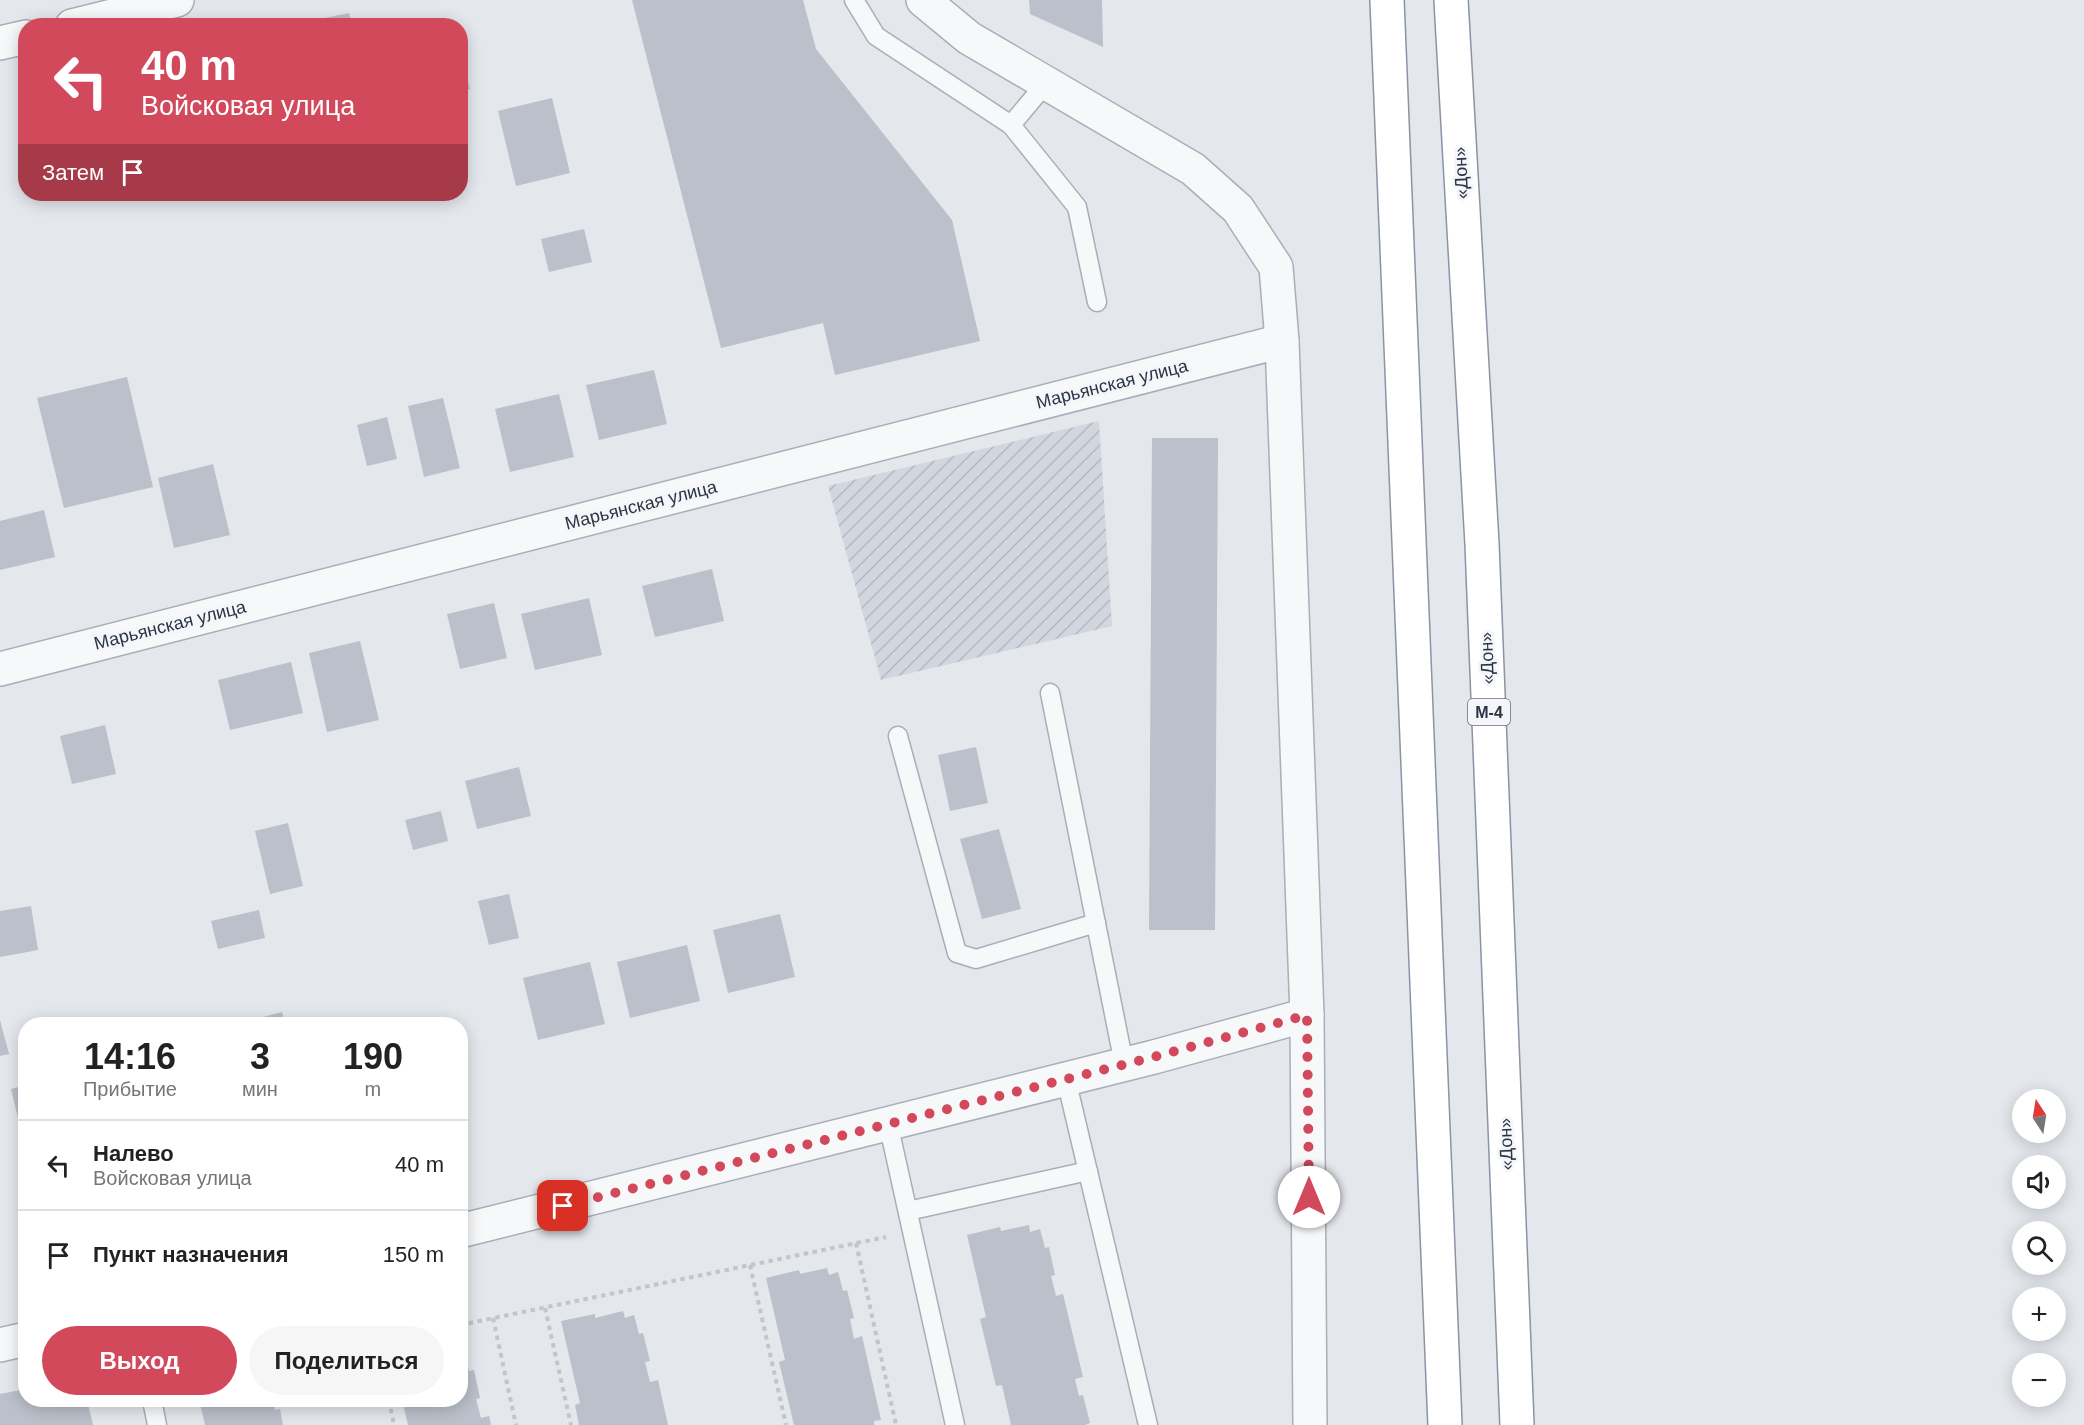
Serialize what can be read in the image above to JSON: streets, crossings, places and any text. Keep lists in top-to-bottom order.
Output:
{
  "streets": {
    "highway": ["«Дон»", "М-4"],
    "street": ["Марьянская улица"]
  },
  "north": "top",
  "page": {
    "turn": ["40 m", "Войсковая улица"],
    "then": "Затем",
    "eta": [
      "14:16",
      "Прибытие",
      "3",
      "мин",
      "190",
      "m"
    ],
    "map_buttons": ["+", "−"],
    "list": [
      {
        "name": "Налево",
        "note": "Войсковая улица",
        "value": "40 m"
      },
      {
        "name": "Пункт назначения",
        "value": "150 m"
      }
    ],
    "buttons": ["Выход", "Поделиться"]
  }
}
